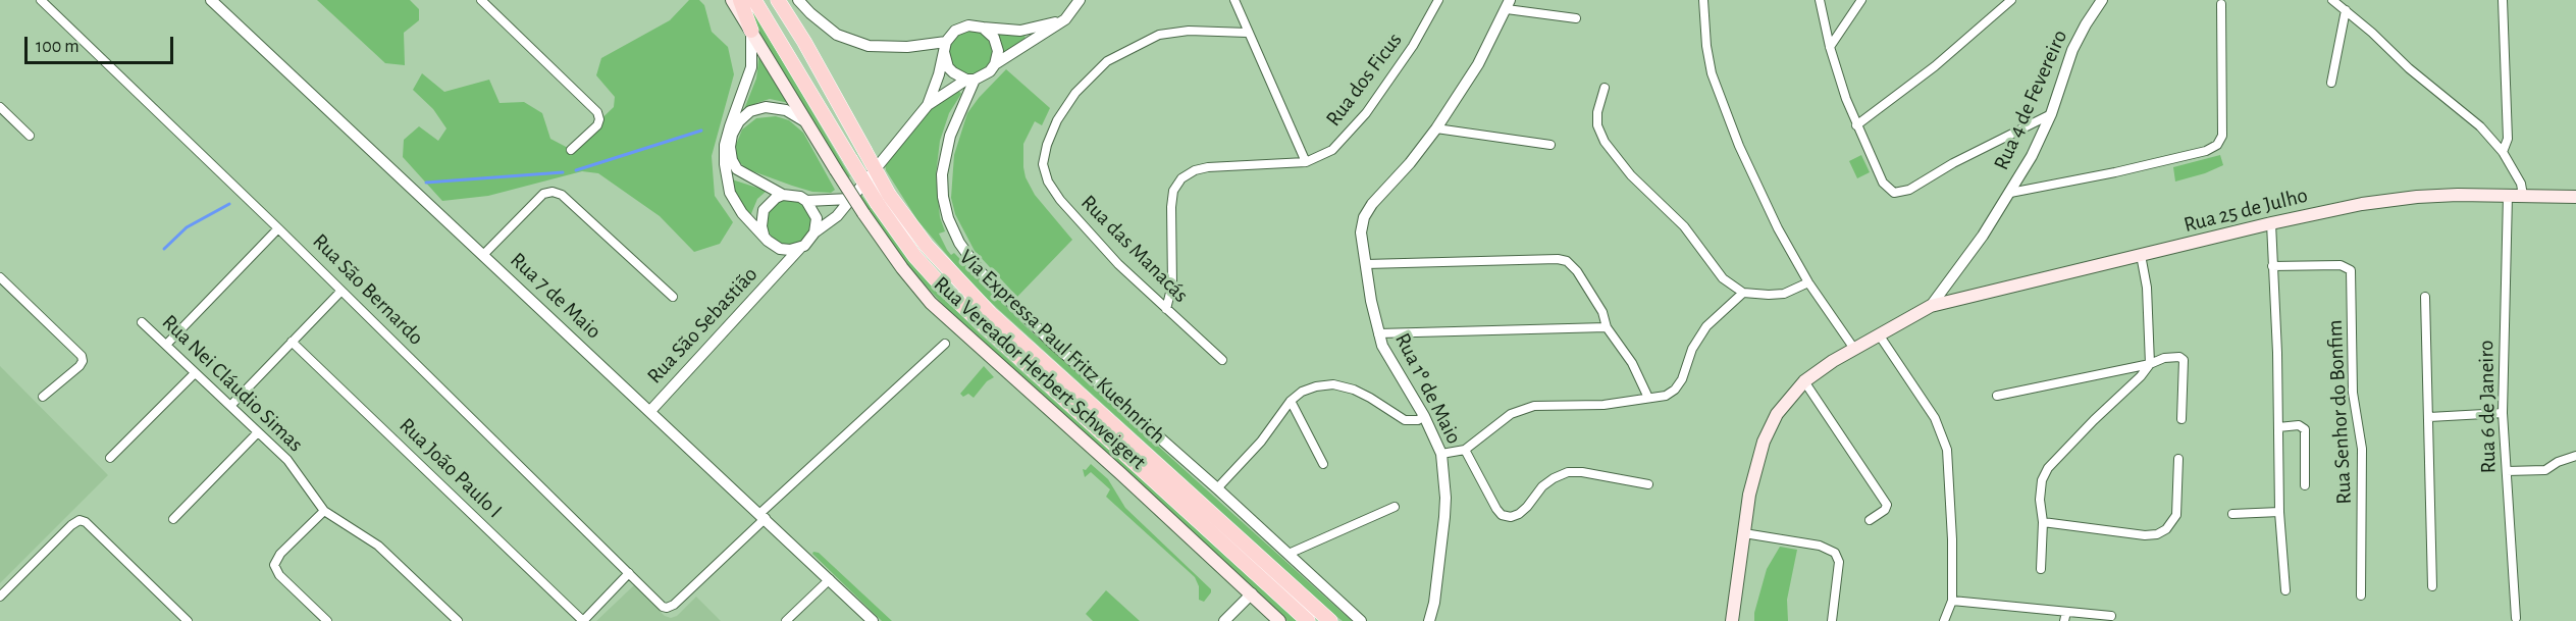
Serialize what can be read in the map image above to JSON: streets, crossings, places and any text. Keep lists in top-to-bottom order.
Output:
{
  "streets": {
    "main road": ["Rua 25 de Julho", "Via Expressa Paul Fritz Kuehnrich", "Rua Vereador Herbert Schweigert"],
    "street": [
      "Rua dos Ficus",
      "Rua 4 de Fevereiro",
      "Rua das Manacás",
      "Rua São Bernardo",
      "Rua 7 de Maio",
      "Rua São Sebastião",
      "Rua Nei Cláudio Simas",
      "Rua 1º de Maio",
      "Rua 6 de Janeiro",
      "Rua Senhor do Bonfim",
      "Rua João Paulo I"
    ]
  },
  "crossings": [
    ["Rua dos Ficus", "Rua das Manacás"],
    ["Rua 4 de Fevereiro", "Rua 25 de Julho"],
    ["Rua 25 de Julho", "Rua 6 de Janeiro"],
    ["Rua São Bernardo", "Rua 7 de Maio"],
    ["Rua 7 de Maio", "Rua São Sebastião"]
  ],
  "scale_bar": "100 m"
}
